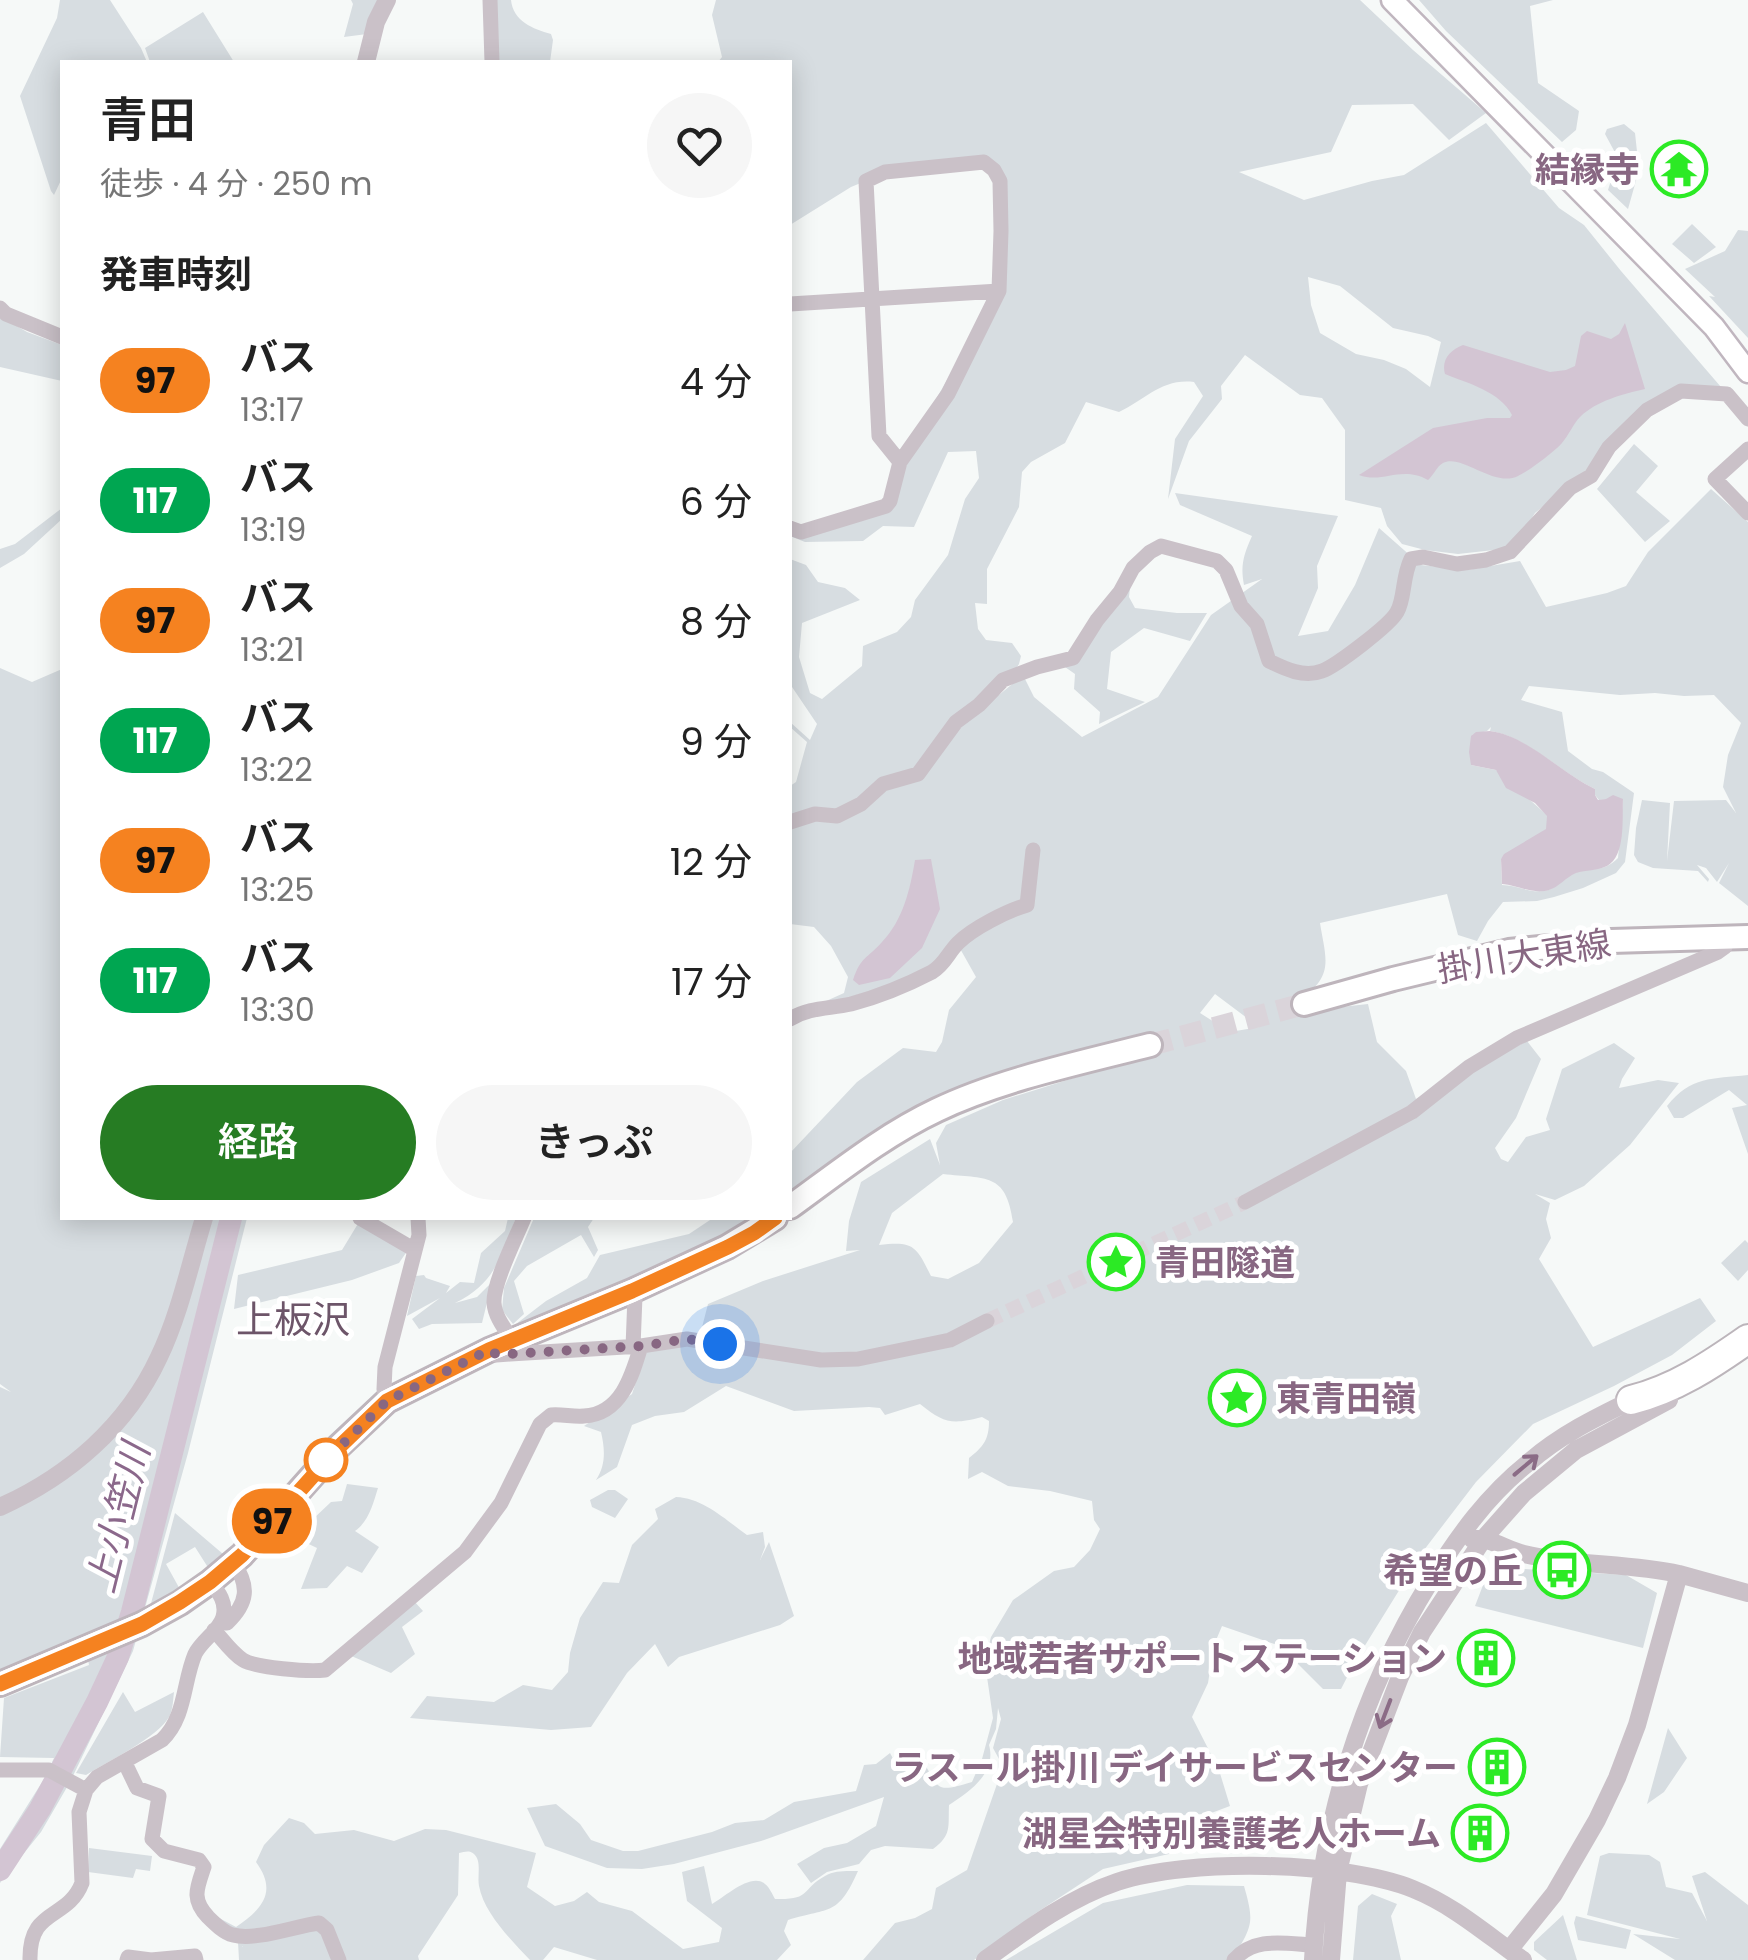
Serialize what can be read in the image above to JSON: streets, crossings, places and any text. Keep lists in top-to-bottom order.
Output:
{
  "streets": {
    "main road": ["掛川大東線"]
  },
  "districts": ["上板沢"],
  "water": ["上小笠川"],
  "places": {
    "temple": ["結縁寺"],
    "place": ["青田隧道", "東青田嶺"],
    "bus stop": ["希望の丘"],
    "building": ["地域若者サポートステーション", "ラスール掛川 デイサービスセンター", "湖星会特別養護老人ホーム"]
  },
  "lines": ["bus line 97"],
  "page": {
    "on_map": "97",
    "heading": [
      ["青田", "徒歩 · 4 分 · 250 m"],
      "発車時刻"
    ],
    "list": [
      {
        "mark": "97",
        "name": "バス",
        "note": "13:17",
        "value": "4 分"
      },
      {
        "mark": "117",
        "name": "バス",
        "note": "13:19",
        "value": "6 分"
      },
      {
        "mark": "97",
        "name": "バス",
        "note": "13:21",
        "value": "8 分"
      },
      {
        "mark": "117",
        "name": "バス",
        "note": "13:22",
        "value": "9 分"
      },
      {
        "mark": "97",
        "name": "バス",
        "note": "13:25",
        "value": "12 分"
      },
      {
        "mark": "117",
        "name": "バス",
        "note": "13:30",
        "value": "17 分"
      }
    ],
    "buttons": ["経路", "きっぷ"]
  }
}
